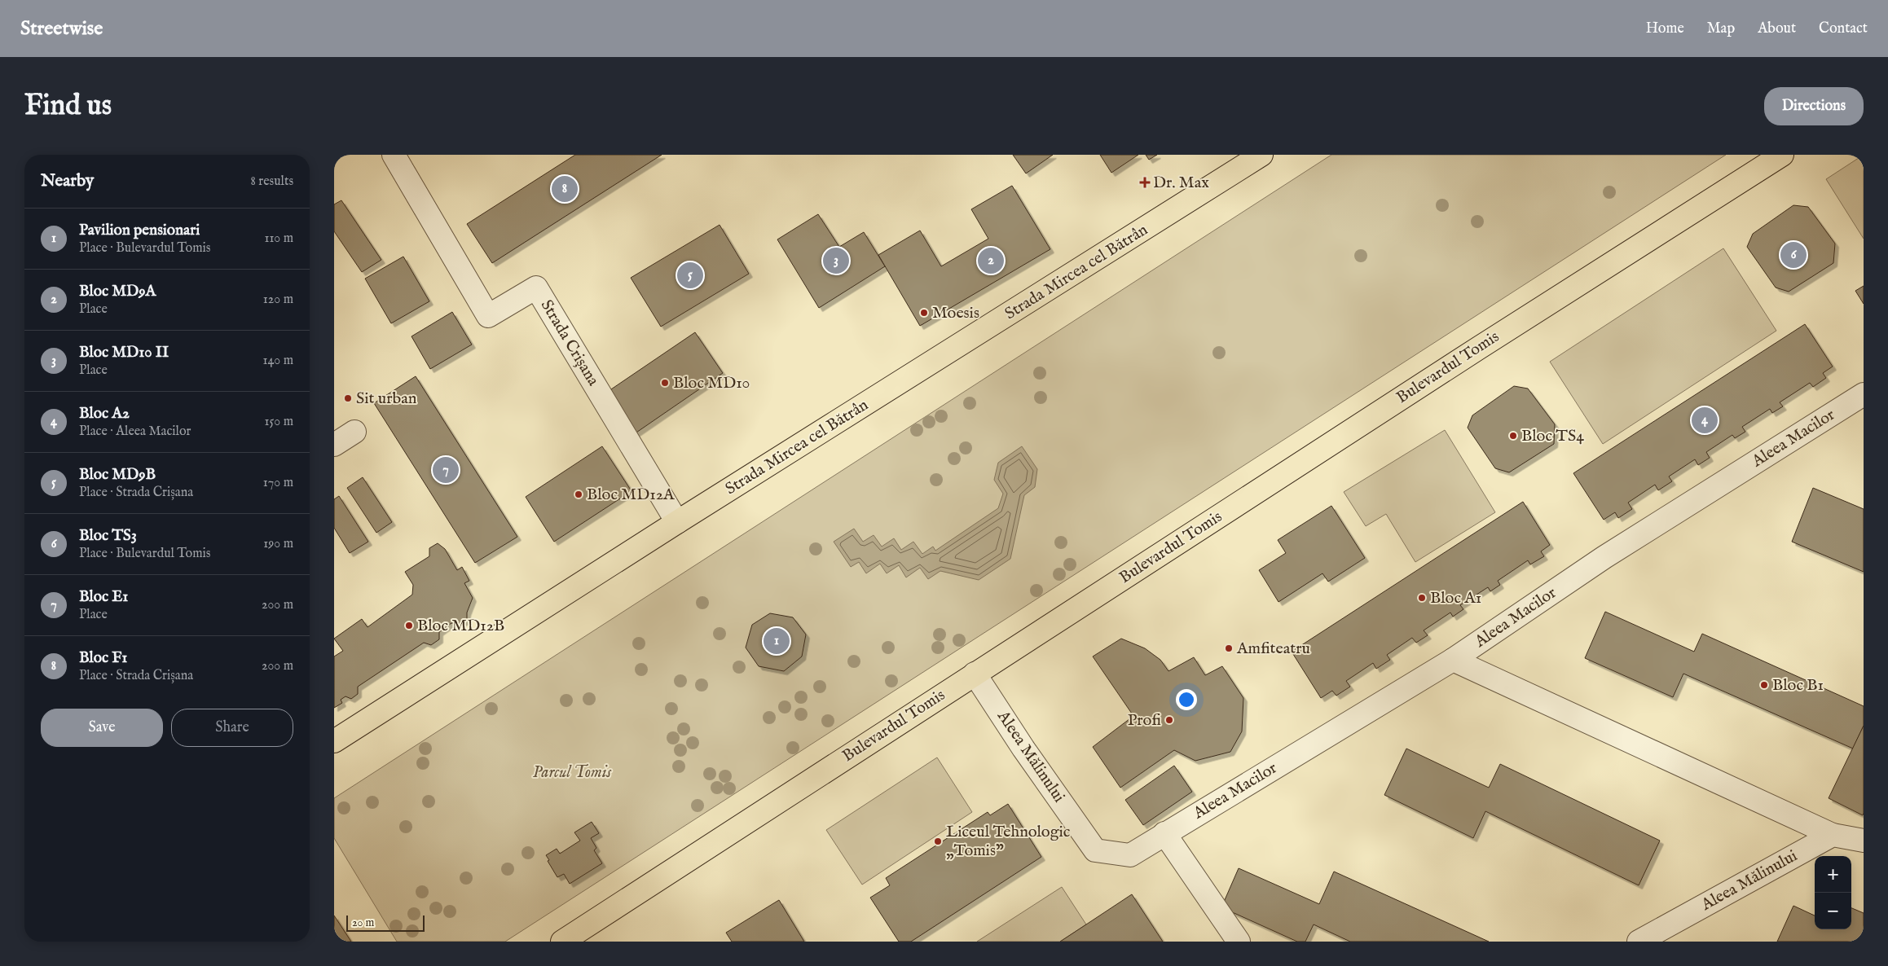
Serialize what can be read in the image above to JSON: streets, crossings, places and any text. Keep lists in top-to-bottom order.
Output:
{
  "streets": {
    "main road": ["Strada Mircea cel Bătrân", "Bulevardul Tomis"],
    "street": ["Strada Crișana", "Aleea Macilor", "Aleea Mălinului"]
  },
  "crossings": [
    ["Strada Mircea cel Bătrân", "Strada Crișana"],
    ["Bulevardul Tomis", "Aleea Mălinului"],
    ["Aleea Macilor", "Aleea Mălinului"]
  ],
  "parks": ["Parcul Tomis"],
  "places": {
    "health": ["Dr. Max"],
    "other": [
      "Moesis",
      "Bloc MD10",
      "Sit urban",
      "Bloc TS4",
      "Bloc MD12A",
      "Bloc A1",
      "Bloc MD12B",
      "Amfiteatru",
      "Bloc B1",
      "Profi",
      "Liceul Tehnologic „Tomis”"
    ]
  },
  "scale_bar": "20 m",
  "page": {
    "header": "Streetwise",
    "nav": [
      "Home",
      "Map",
      "About",
      "Contact"
    ],
    "buttons": [
      "Directions",
      ["Save", "Share"]
    ],
    "title": "Find us",
    "heading": ["Nearby", "8 results"],
    "pins": [
      "8",
      "6",
      "2",
      "3",
      "5",
      "4",
      "7",
      "1"
    ],
    "list": [
      {
        "mark": "1",
        "name": "Pavilion pensionari",
        "note": "Place · Bulevardul Tomis",
        "value": "110 m"
      },
      {
        "mark": "2",
        "name": "Bloc MD9A",
        "note": "Place",
        "value": "120 m"
      },
      {
        "mark": "3",
        "name": "Bloc MD10 II",
        "note": "Place",
        "value": "140 m"
      },
      {
        "mark": "4",
        "name": "Bloc A2",
        "note": "Place · Aleea Macilor",
        "value": "150 m"
      },
      {
        "mark": "5",
        "name": "Bloc MD9B",
        "note": "Place · Strada Crișana",
        "value": "170 m"
      },
      {
        "mark": "6",
        "name": "Bloc TS3",
        "note": "Place · Bulevardul Tomis",
        "value": "190 m"
      },
      {
        "mark": "7",
        "name": "Bloc E1",
        "note": "Place",
        "value": "200 m"
      },
      {
        "mark": "8",
        "name": "Bloc F1",
        "note": "Place · Strada Crișana",
        "value": "200 m"
      }
    ],
    "map_buttons": ["+", "−"],
    "scale": "20 m"
  }
}
